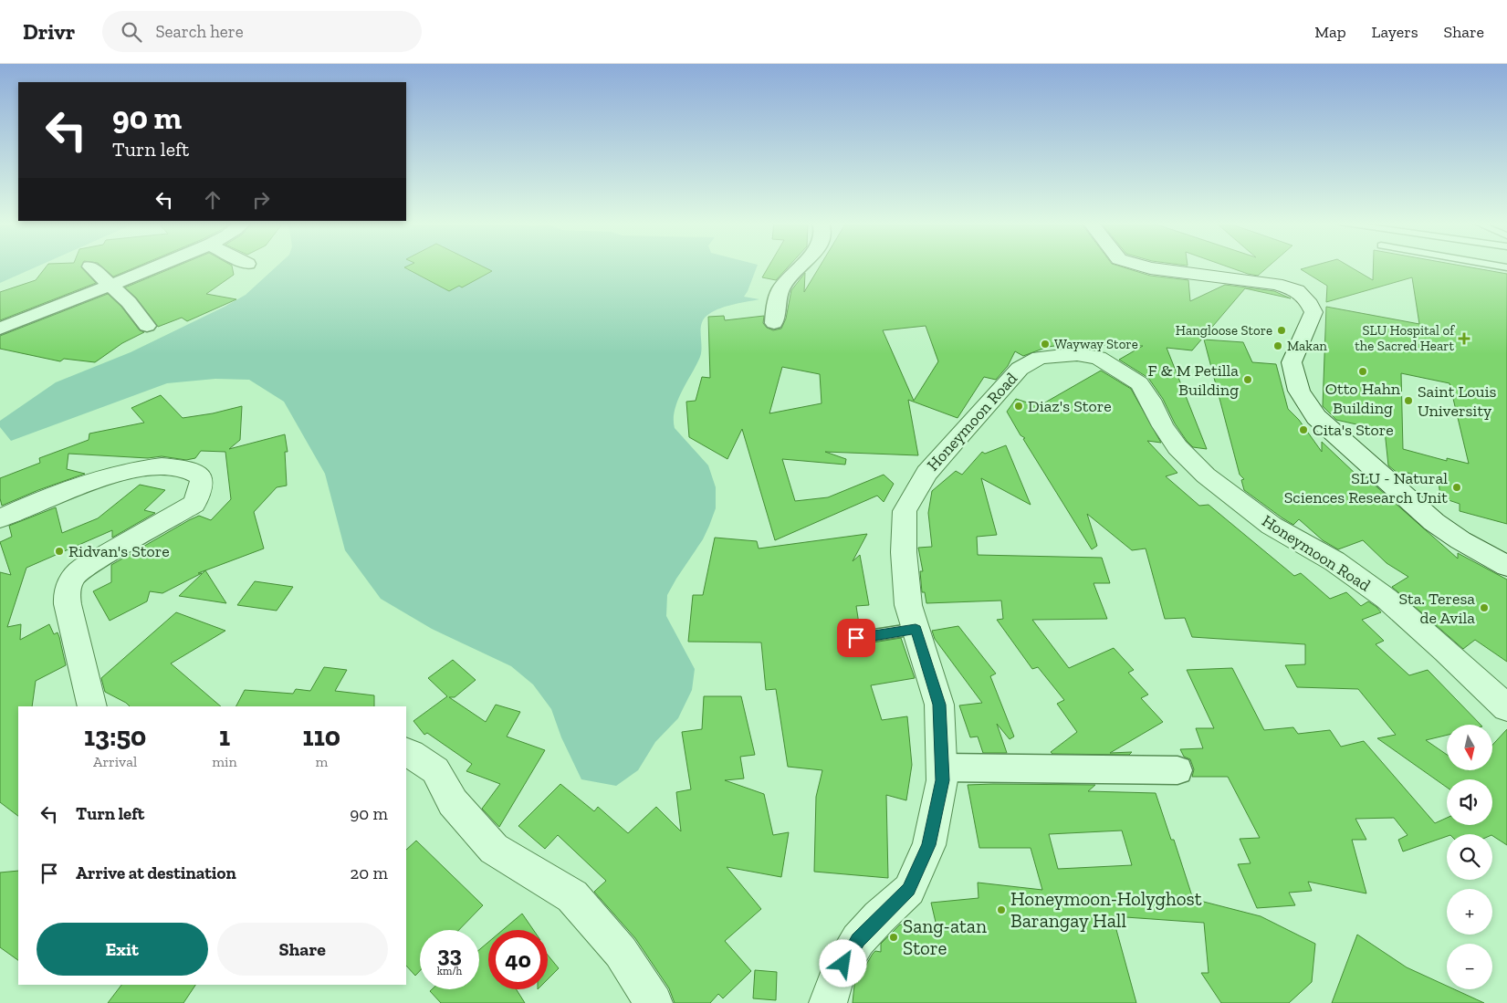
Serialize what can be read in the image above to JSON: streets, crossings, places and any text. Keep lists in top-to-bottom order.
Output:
{
  "streets": {
    "street": ["Honeymoon Road"]
  },
  "places": {
    "other": [
      "Hangloose Store",
      "Wayway Store",
      "Makan",
      "Otto Hahn Building",
      "F & M Petilla Building",
      "Saint Louis University",
      "Diaz's Store",
      "Cita's Store",
      "SLU - Natural Sciences Research Unit",
      "Ridvan's Store",
      "Sta. Teresa de Avila",
      "Honeymoon-Holyghost Barangay Hall",
      "Sang-atan Store"
    ],
    "health": ["SLU Hospital of the Sacred Heart"]
  },
  "north": "bottom",
  "page": {
    "header": "Drivr",
    "search": "Search here",
    "nav": ["Map", "Layers", "Share"],
    "turn": ["90 m", "Turn left"],
    "eta": [
      "13:50",
      "Arrival",
      "1",
      "min",
      "110",
      "m"
    ],
    "map_buttons": ["+", "−"],
    "list": [
      {
        "name": "Turn left",
        "value": "90 m"
      },
      {
        "name": "Arrive at destination",
        "value": "20 m"
      }
    ],
    "buttons": ["Exit", "Share"],
    "speed": "33 km/h",
    "limit": "40"
  }
}
